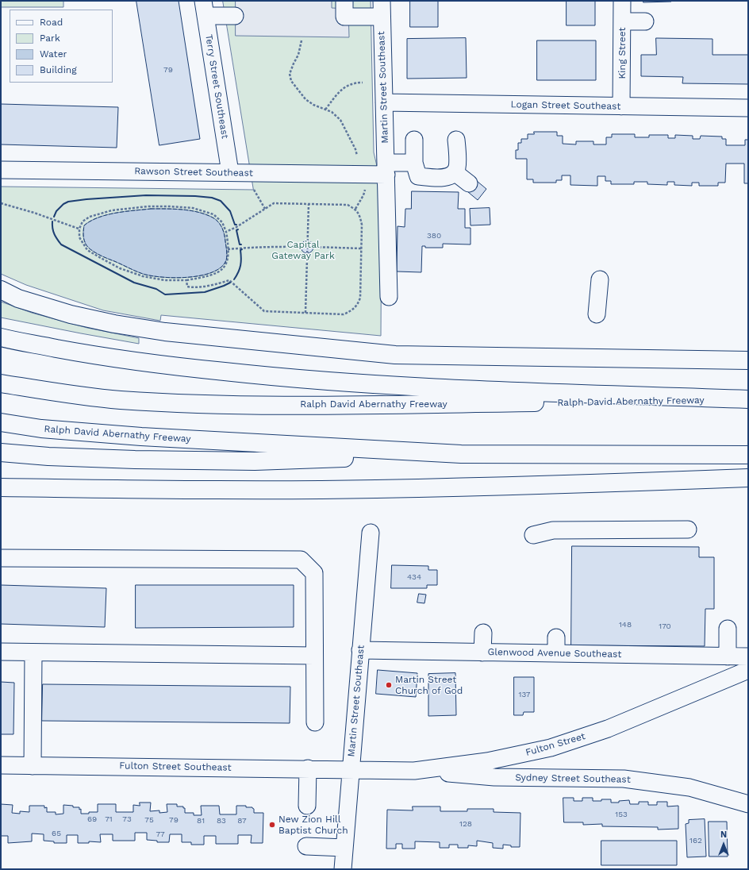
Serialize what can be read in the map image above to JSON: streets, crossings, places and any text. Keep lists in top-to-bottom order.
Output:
{
  "streets": {
    "highway": ["Ralph David Abernathy Freeway"],
    "street": [
      "King Street",
      "Terry Street Southeast",
      "Martin Street Southeast",
      "Logan Street Southeast",
      "Rawson Street Southeast",
      "Glenwood Avenue Southeast",
      "Fulton Street",
      "Fulton Street Southeast",
      "Sydney Street Southeast"
    ]
  },
  "crossings": [
    ["King Street", "Logan Street Southeast"],
    ["Terry Street Southeast", "Rawson Street Southeast"],
    ["Martin Street Southeast", "Logan Street Southeast"],
    ["Martin Street Southeast", "Rawson Street Southeast"],
    ["Martin Street Southeast", "Glenwood Avenue Southeast"],
    ["Martin Street Southeast", "Fulton Street"],
    ["Martin Street Southeast", "Fulton Street Southeast"],
    ["Fulton Street", "Fulton Street Southeast"],
    ["Fulton Street", "Sydney Street Southeast"]
  ],
  "parks": ["Capital Gateway Park"],
  "places": ["Martin Street Church of God", "New Zion Hill Baptist Church"],
  "house_numbers": [
    "79",
    "380",
    "434",
    "148",
    "170",
    "137",
    "153",
    "69",
    "71",
    "73",
    "75",
    "79",
    "81",
    "83",
    "87",
    "128",
    "65",
    "77",
    "162"
  ],
  "legend": [
    "Road",
    "Park",
    "Water",
    "Building"
  ],
  "north": "top"
}
